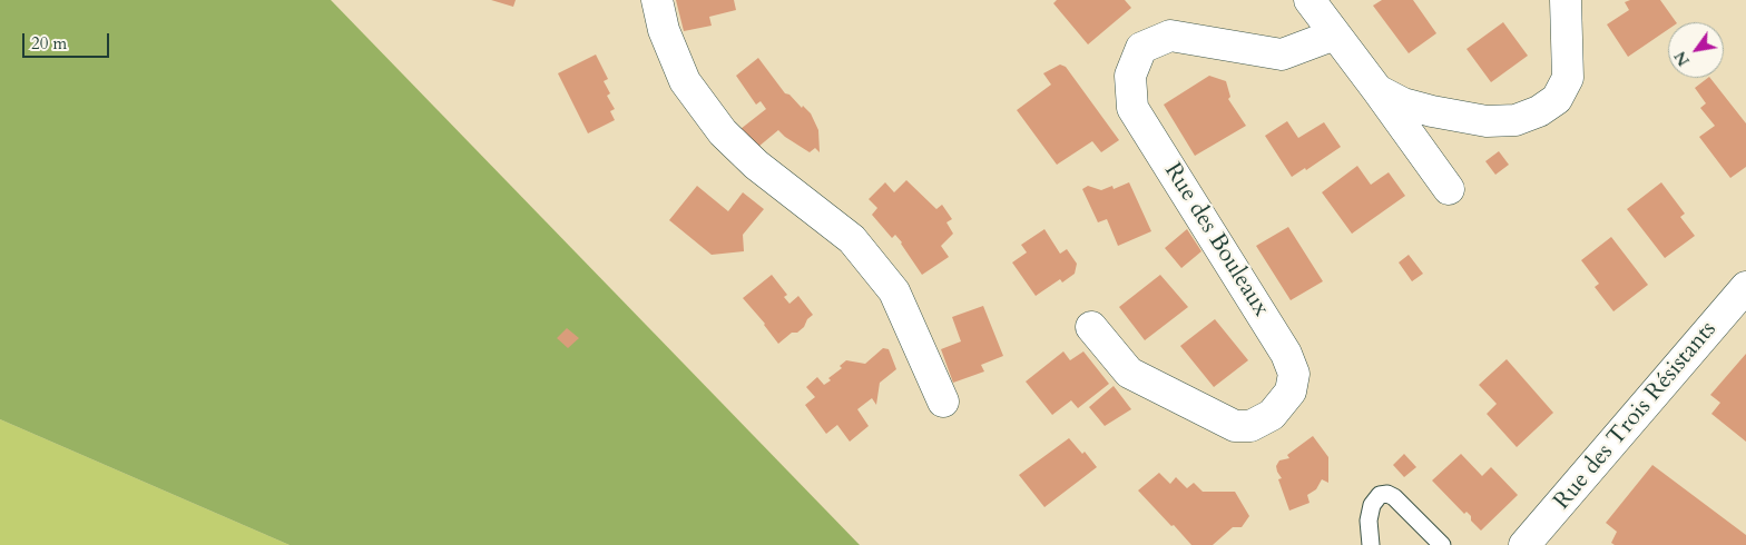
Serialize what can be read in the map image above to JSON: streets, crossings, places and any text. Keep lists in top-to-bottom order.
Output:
{
  "streets": {
    "street": ["Rue des Bouleaux", "Rue des Trois Résistants"]
  },
  "scale_bar": "20 m",
  "north": "bottom left"
}
